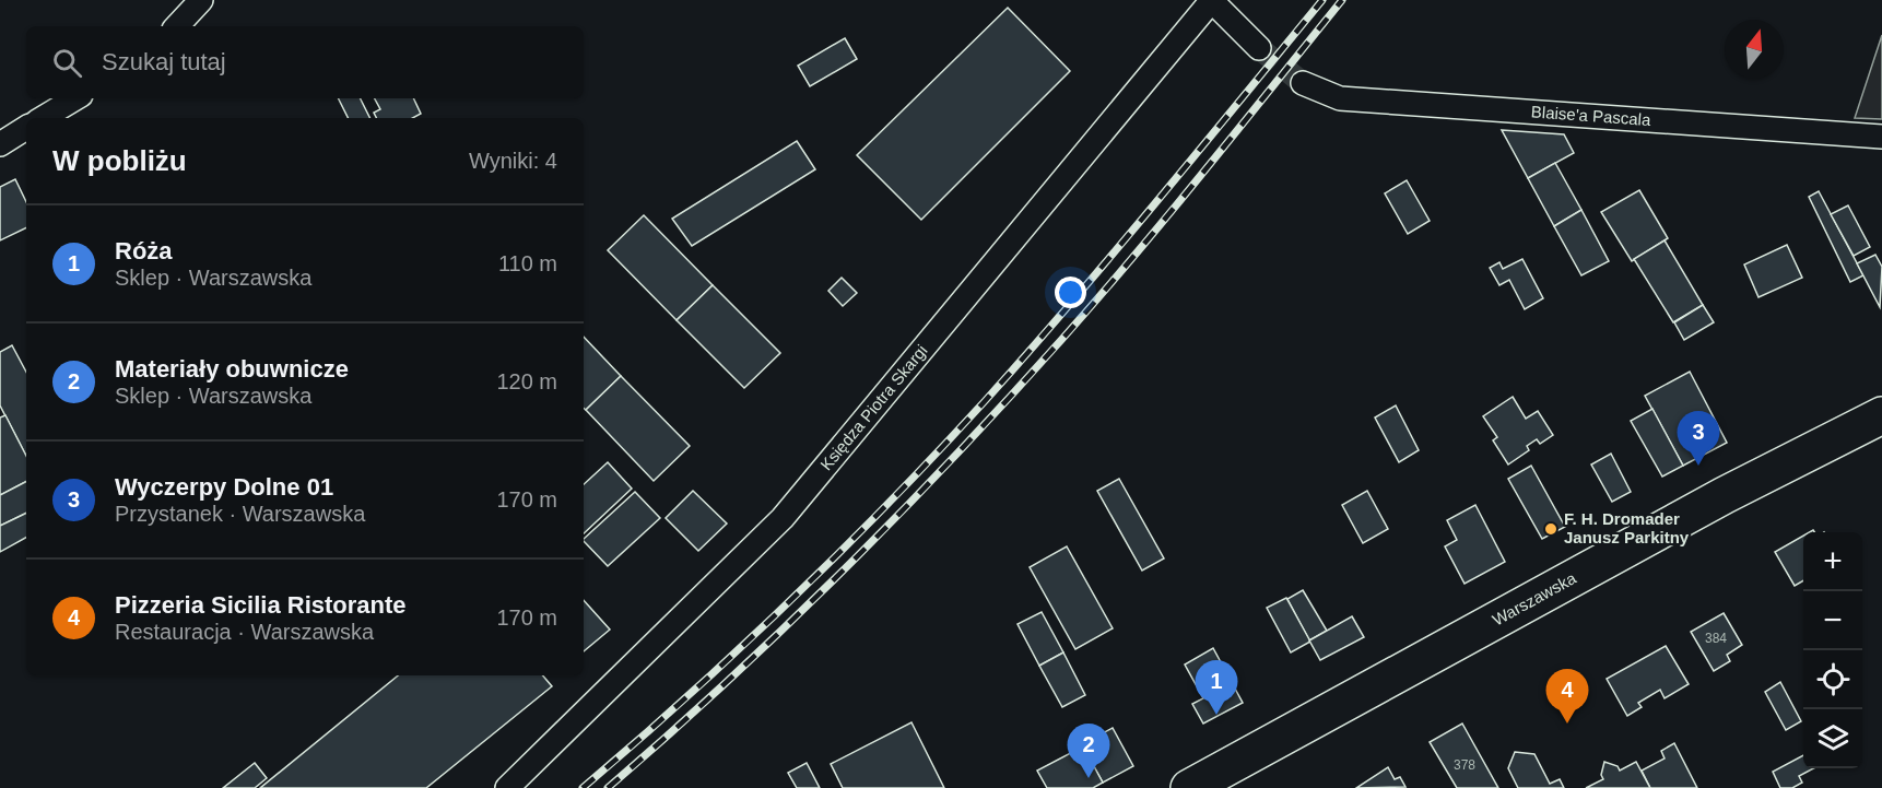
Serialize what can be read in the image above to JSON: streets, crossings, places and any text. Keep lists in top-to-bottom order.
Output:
{
  "streets": {
    "main road": ["Warszawska"],
    "street": ["Blaise'a Pascala", "Księdza Piotra Skargi"]
  },
  "places": ["F. H. Dromader Janusz Parkitny"],
  "house_numbers": ["384", "378"],
  "north": "top",
  "page": {
    "search": "Szukaj tutaj",
    "heading": ["W pobliżu", "Wyniki: 4"],
    "list": [
      {
        "mark": "1",
        "name": "Róża",
        "note": "Sklep · Warszawska",
        "value": "110 m"
      },
      {
        "mark": "2",
        "name": "Materiały obuwnicze",
        "note": "Sklep · Warszawska",
        "value": "120 m"
      },
      {
        "mark": "3",
        "name": "Wyczerpy Dolne 01",
        "note": "Przystanek · Warszawska",
        "value": "170 m"
      },
      {
        "mark": "4",
        "name": "Pizzeria Sicilia Ristorante",
        "note": "Restauracja · Warszawska",
        "value": "170 m"
      }
    ],
    "pins": [
      "3",
      "1",
      "4",
      "2"
    ],
    "map_buttons": ["+", "−"]
  }
}
